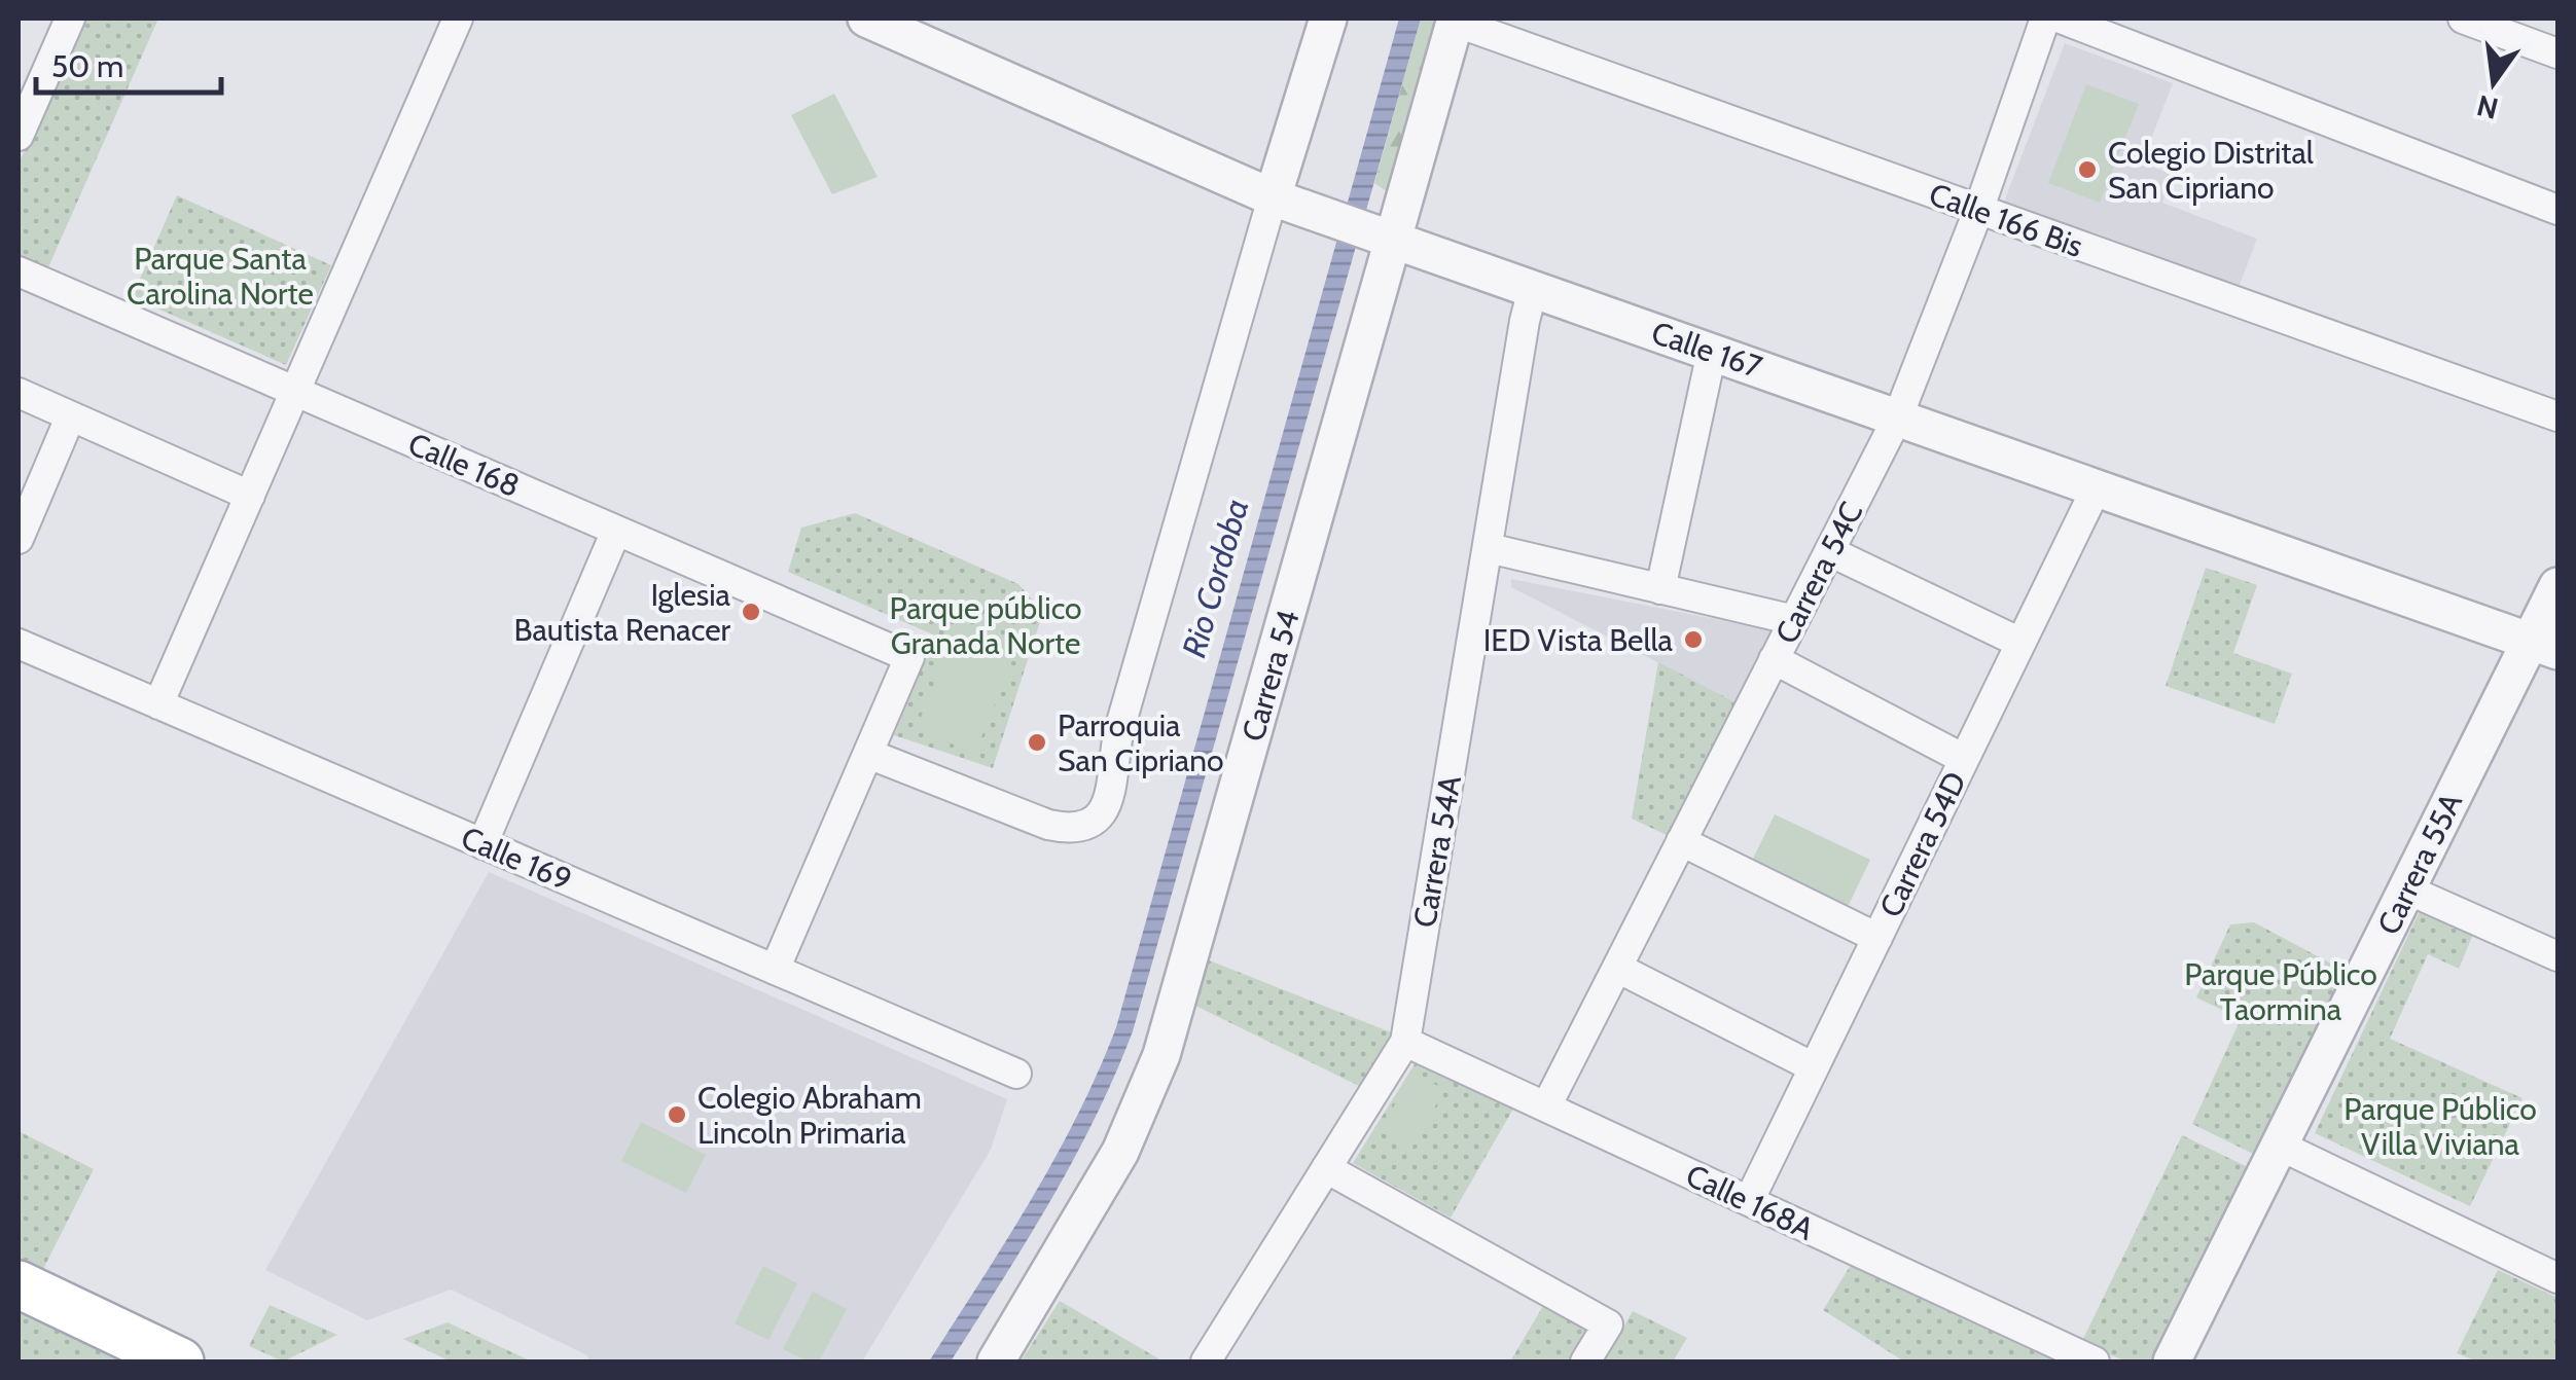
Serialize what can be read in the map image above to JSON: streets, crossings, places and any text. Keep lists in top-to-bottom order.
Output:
{
  "streets": {
    "street": [
      "Calle 166 Bis",
      "Calle 167",
      "Calle 168",
      "Carrera 54C",
      "Carrera 54",
      "Carrera 54D",
      "Carrera 54A",
      "Calle 169",
      "Carrera 55A",
      "Calle 168A"
    ]
  },
  "crossings": [
    ["Calle 166 Bis", "Carrera 54C"],
    ["Calle 166 Bis", "Carrera 54"],
    ["Calle 167", "Carrera 54C"],
    ["Calle 167", "Carrera 54"],
    ["Calle 167", "Carrera 54D"],
    ["Calle 167", "Carrera 54A"],
    ["Calle 167", "Carrera 55A"],
    ["Carrera 54C", "Calle 168A"],
    ["Carrera 54D", "Calle 168A"],
    ["Carrera 54A", "Calle 168A"]
  ],
  "water": ["Rio Cordoba"],
  "parks": [
    "Parque Santa Carolina Norte",
    "Parque público Granada Norte",
    "Parque Público Taormina",
    "Parque Público Villa Viviana"
  ],
  "places": [
    "Colegio Distrital San Cipriano",
    "Iglesia Bautista Renacer",
    "IED Vista Bella",
    "Parroquia San Cipriano",
    "Colegio Abraham Lincoln Primaria"
  ],
  "scale_bar": "50 m",
  "north": "bottom"
}
